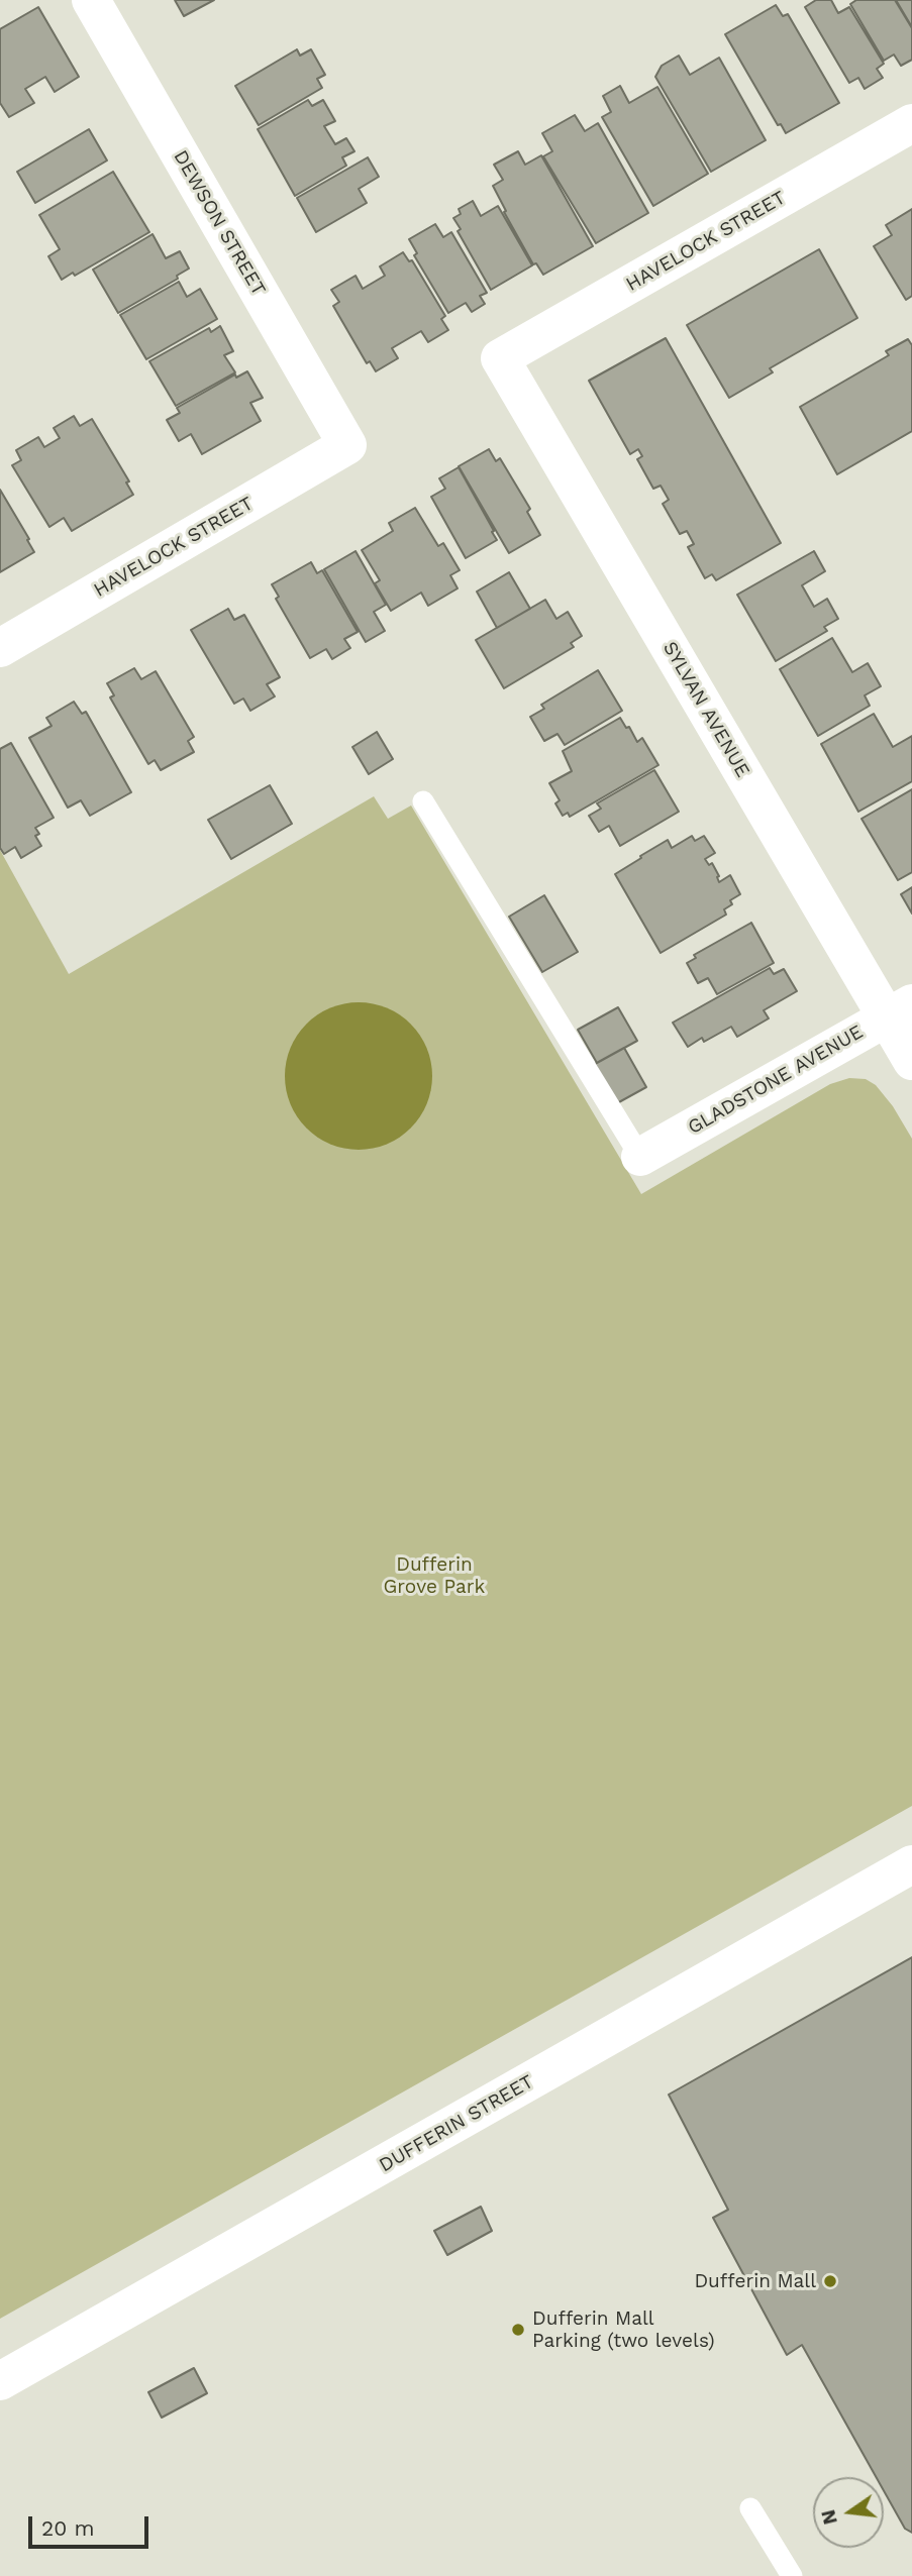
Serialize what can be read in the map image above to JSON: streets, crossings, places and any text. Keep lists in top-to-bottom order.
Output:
{
  "streets": {
    "street": [
      "DEWSON STREET",
      "HAVELOCK STREET",
      "SYLVAN AVENUE",
      "GLADSTONE AVENUE",
      "DUFFERIN STREET"
    ]
  },
  "crossings": [
    ["DEWSON STREET", "HAVELOCK STREET"],
    ["HAVELOCK STREET", "SYLVAN AVENUE"],
    ["SYLVAN AVENUE", "GLADSTONE AVENUE"]
  ],
  "parks": ["Dufferin Grove Park"],
  "places": ["Dufferin Mall", "Dufferin Mall Parking (two levels)"],
  "scale_bar": "20 m",
  "north": "left"
}
